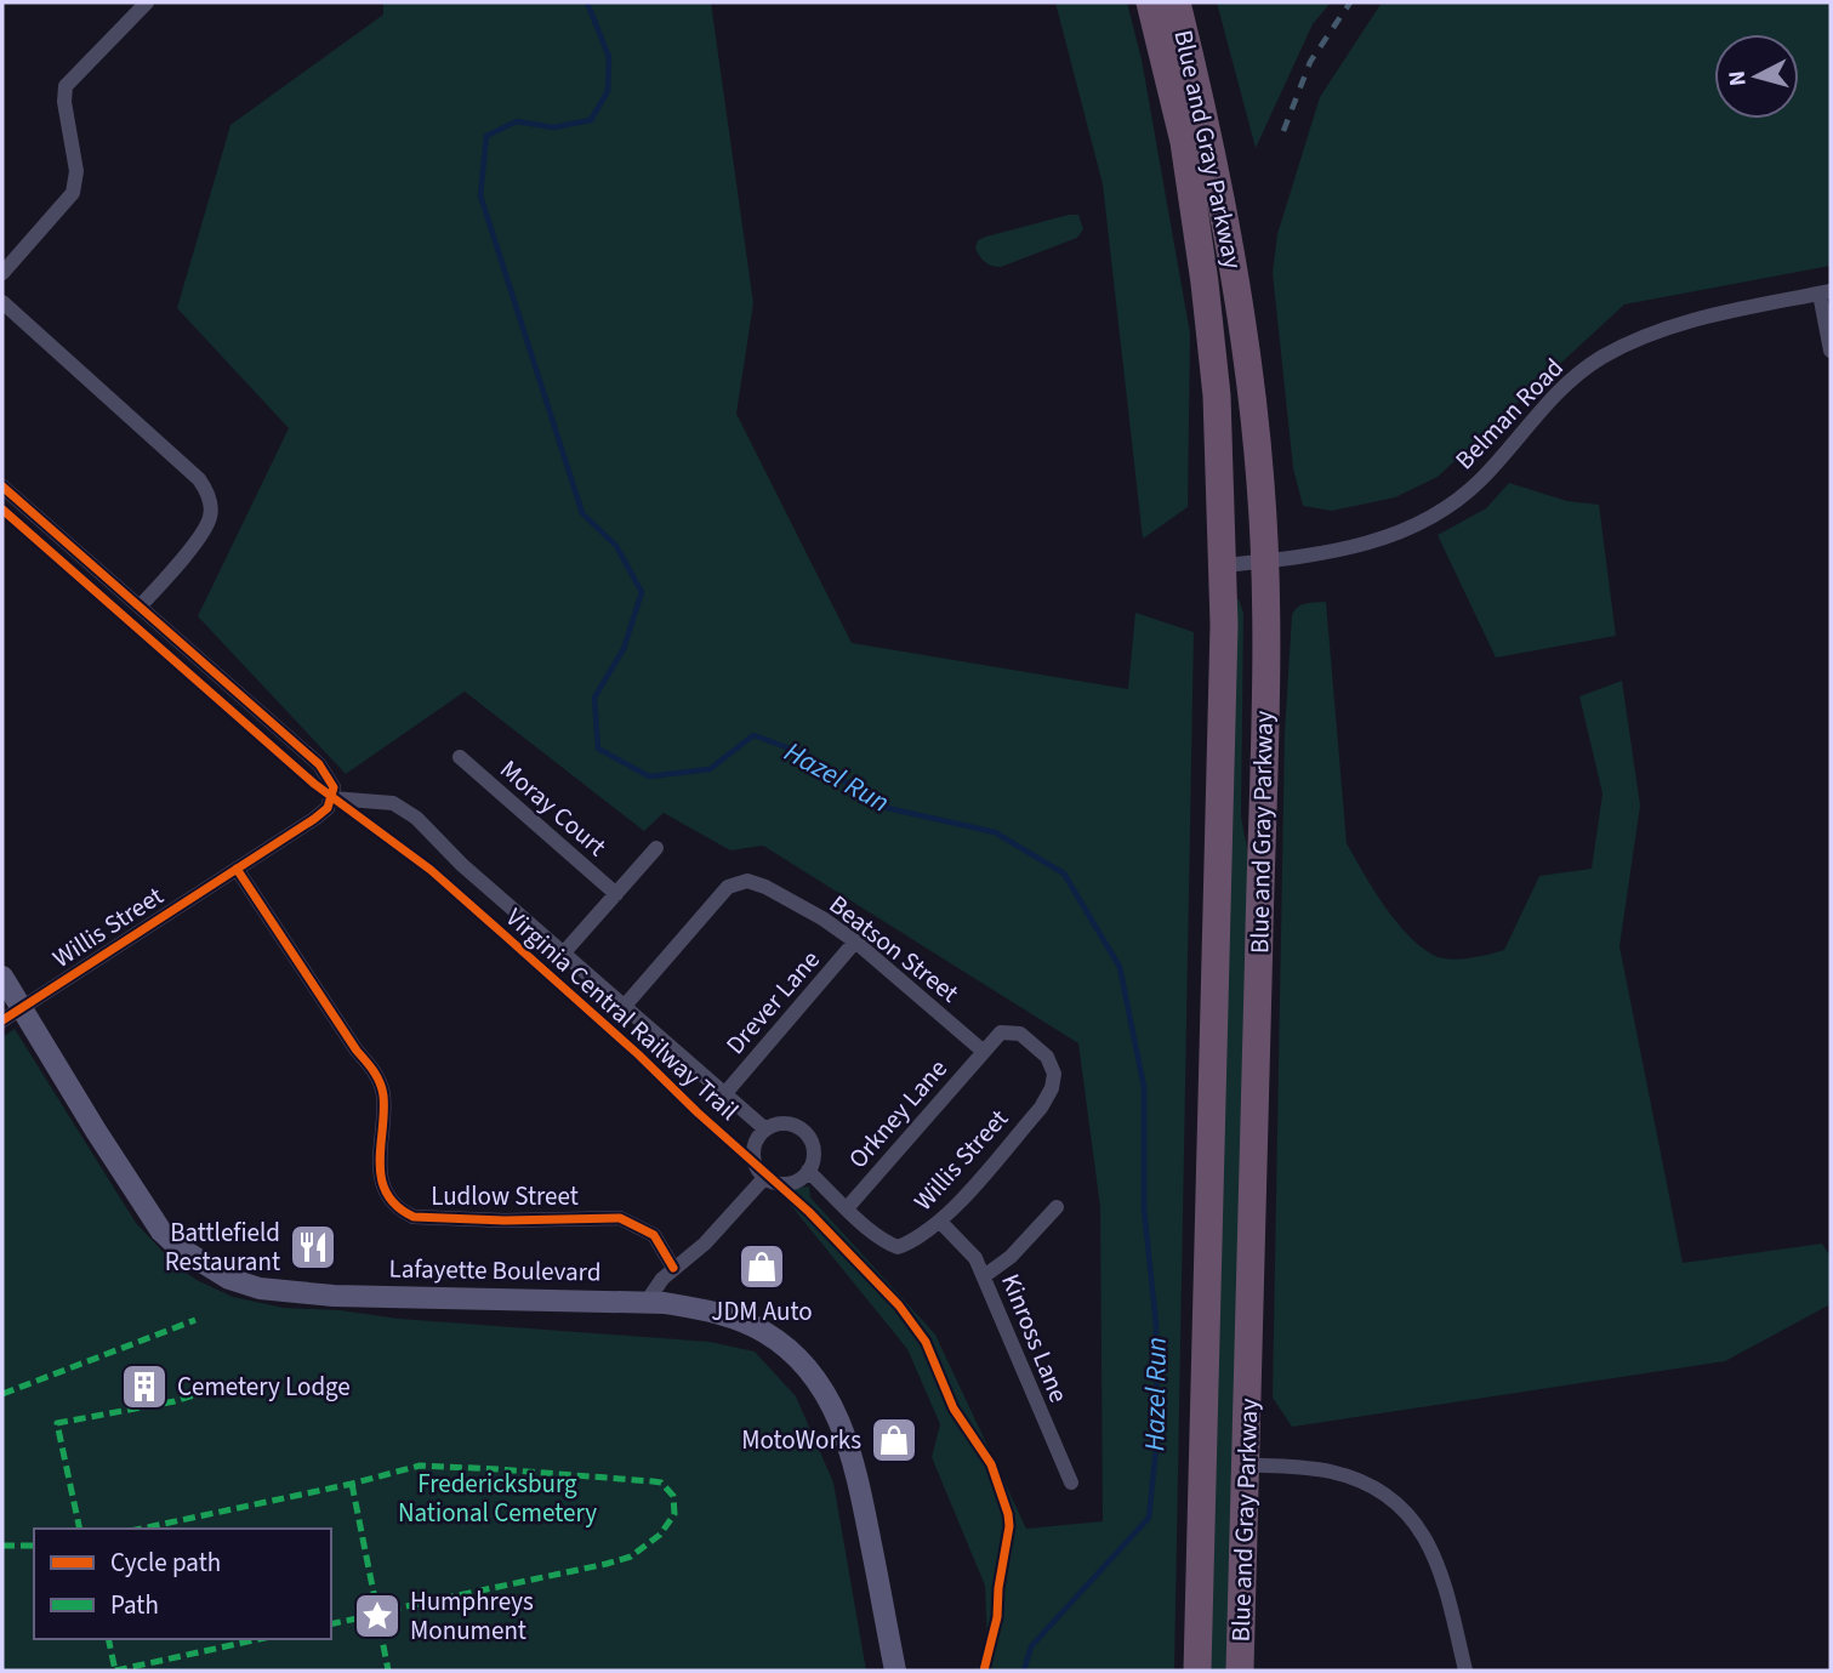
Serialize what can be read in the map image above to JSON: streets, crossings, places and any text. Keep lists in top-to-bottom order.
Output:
{
  "streets": {
    "highway": ["Blue and Gray Parkway"],
    "main road": ["Lafayette Boulevard"],
    "street": [
      "Belman Road",
      "Moray Court",
      "Willis Street",
      "Beatson Street",
      "Drever Lane",
      "Orkney Lane",
      "Ludlow Street",
      "Kinross Lane"
    ],
    "cycle path": ["Virginia Central Railway Trail"]
  },
  "crossings": [
    ["Blue and Gray Parkway", "Belman Road"],
    ["Willis Street", "Beatson Street"],
    ["Willis Street", "Orkney Lane"],
    ["Willis Street", "Ludlow Street"],
    ["Willis Street", "Lafayette Boulevard"],
    ["Willis Street", "Kinross Lane"],
    ["Beatson Street", "Drever Lane"],
    ["Beatson Street", "Orkney Lane"]
  ],
  "water": ["Hazel Run"],
  "parks": ["Fredericksburg National Cemetery"],
  "places": {
    "restaurant": ["Battlefield Restaurant"],
    "shop": ["JDM Auto", "MotoWorks"],
    "building": ["Cemetery Lodge"],
    "place": ["Humphreys Monument"]
  },
  "legend": ["Cycle path", "Path"],
  "north": "left"
}
